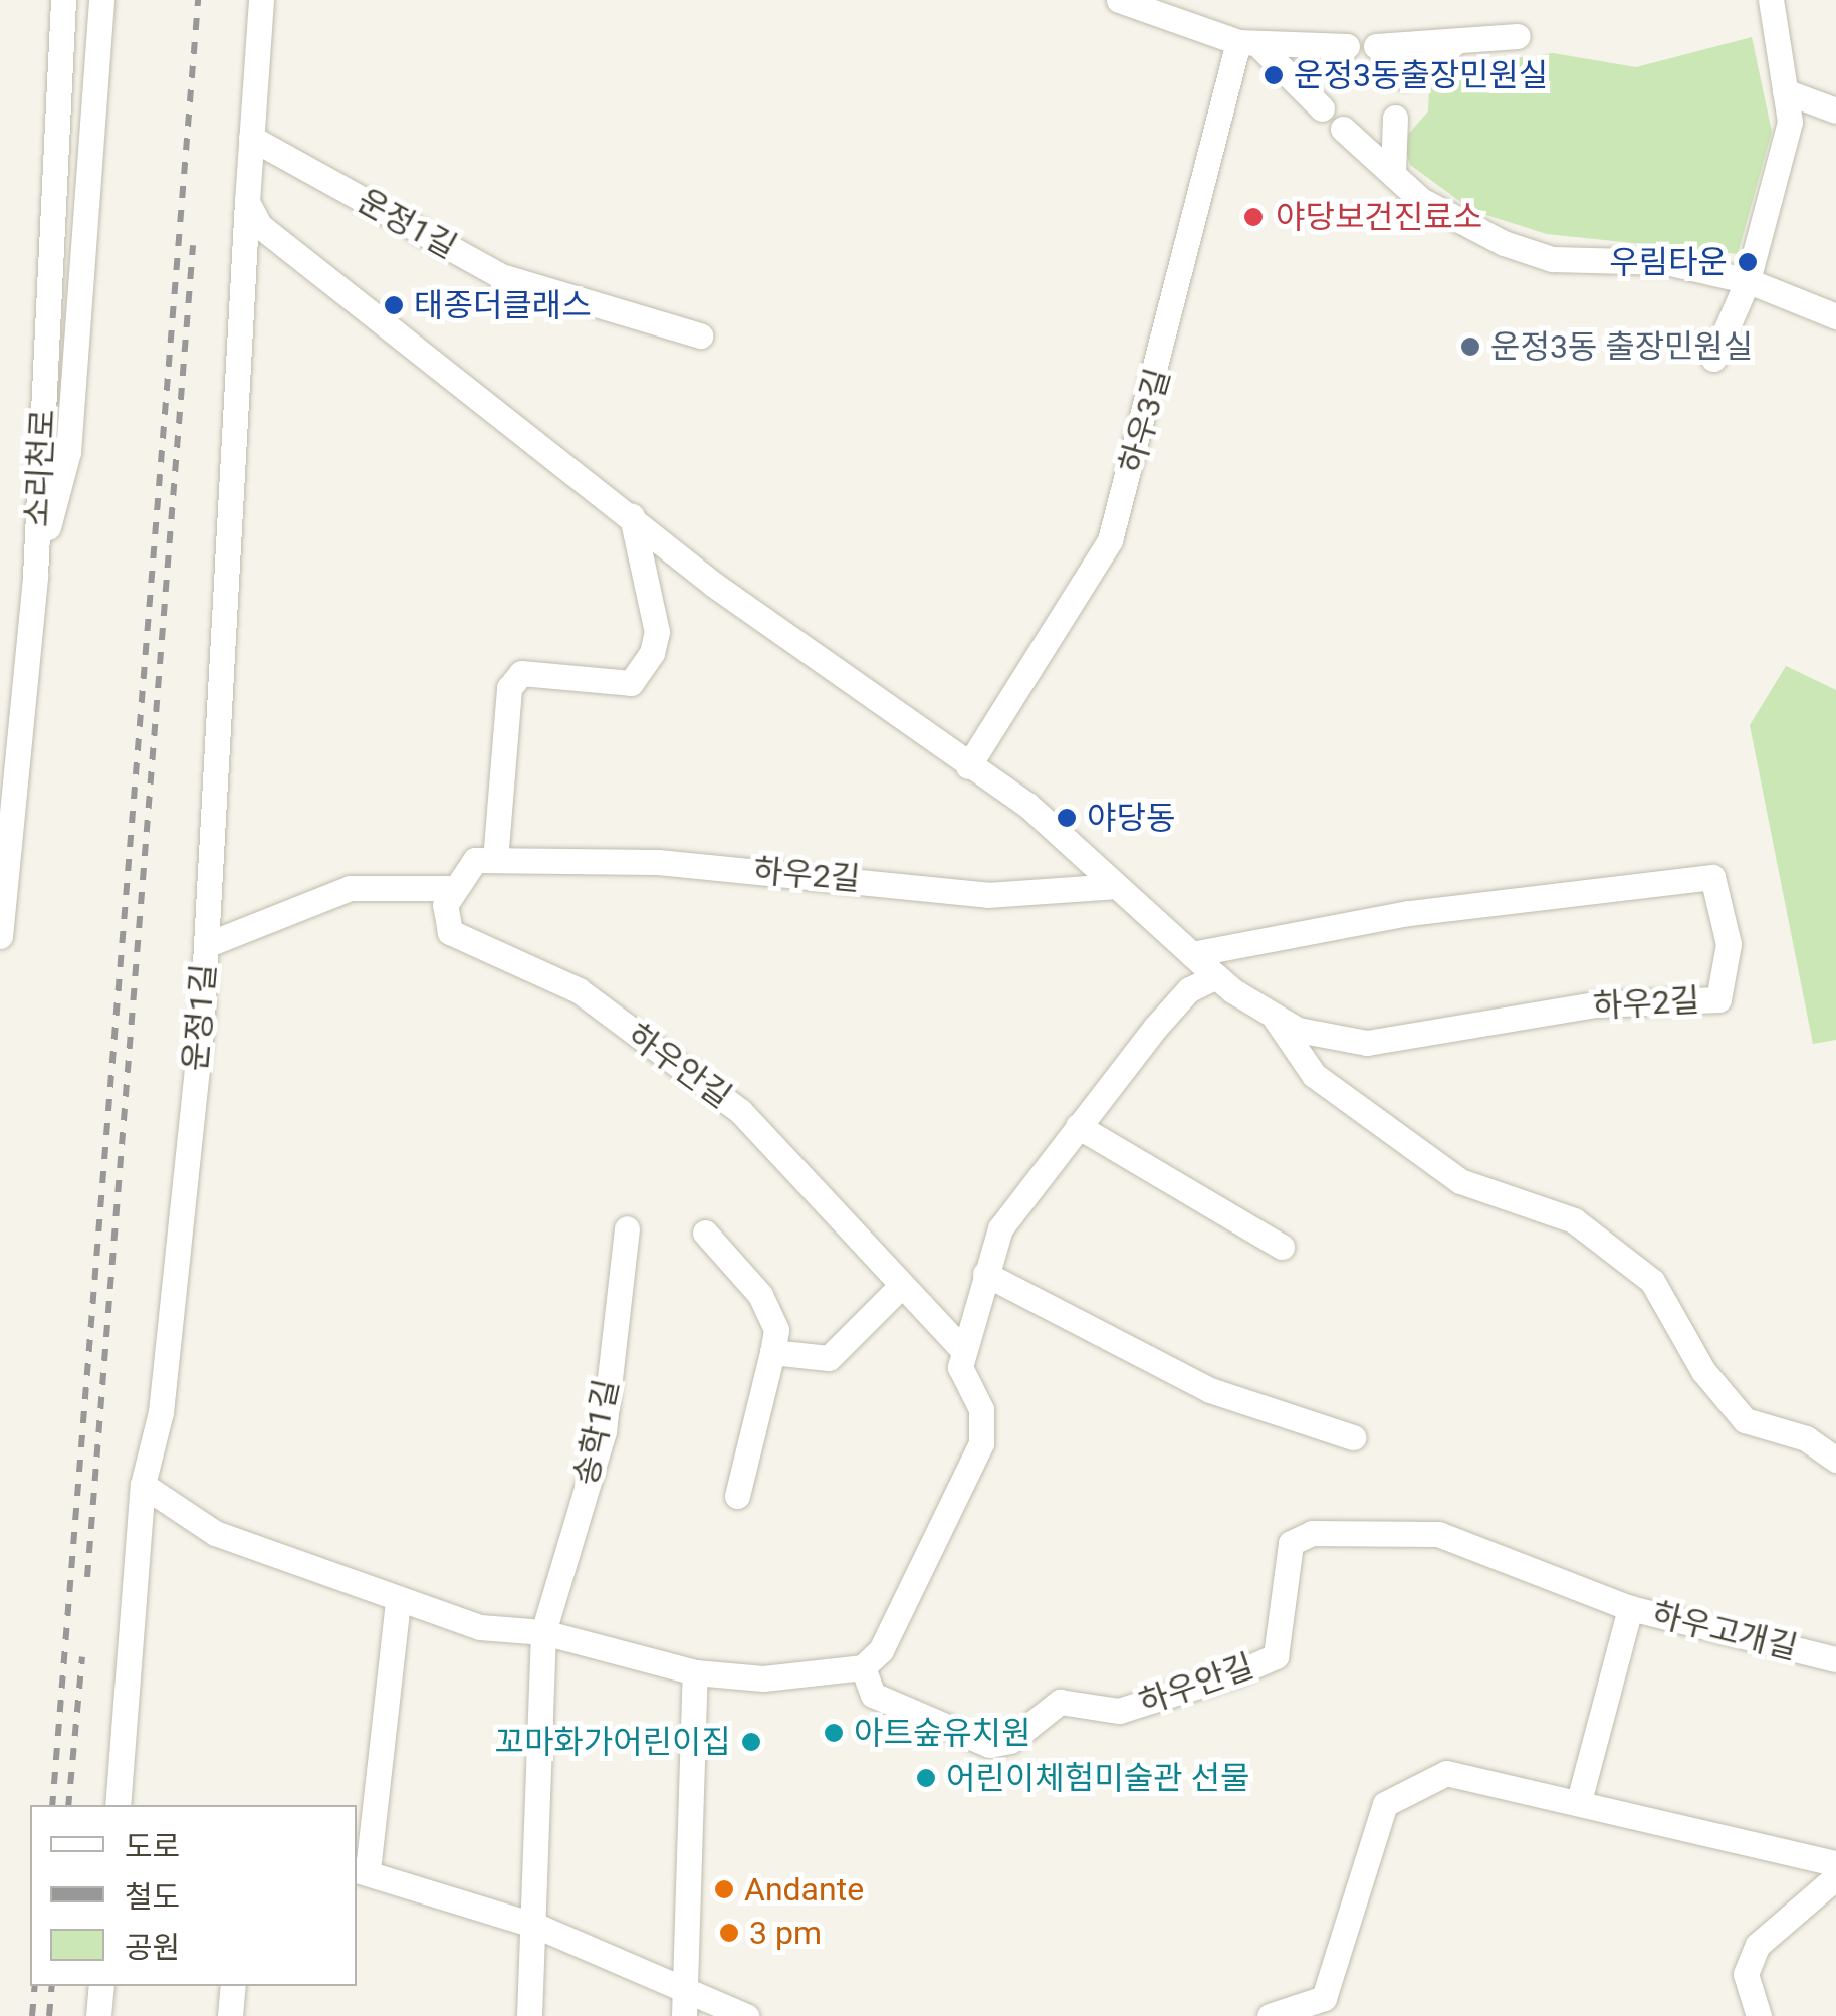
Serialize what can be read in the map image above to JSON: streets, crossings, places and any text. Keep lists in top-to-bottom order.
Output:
{
  "streets": {
    "street": [
      "운정1길",
      "하우3길",
      "소리천로",
      "하우2길",
      "하우안길",
      "송학1길",
      "하우고개길"
    ]
  },
  "crossings": [
    ["운정1길", "하우2길"],
    ["하우3길", "하우2길"],
    ["하우안길", "하우고개길"]
  ],
  "places": [
    "운정3동출장민원실",
    "야당보건진료소",
    "우림타운",
    "태종더클래스",
    "운정3동 출장민원실",
    "야당동",
    "아트숲유치원",
    "꼬마화가어린이집",
    "어린이체험미술관 선물",
    "Andante",
    "3 pm"
  ],
  "legend": ["도로", "철도", "공원"]
}
